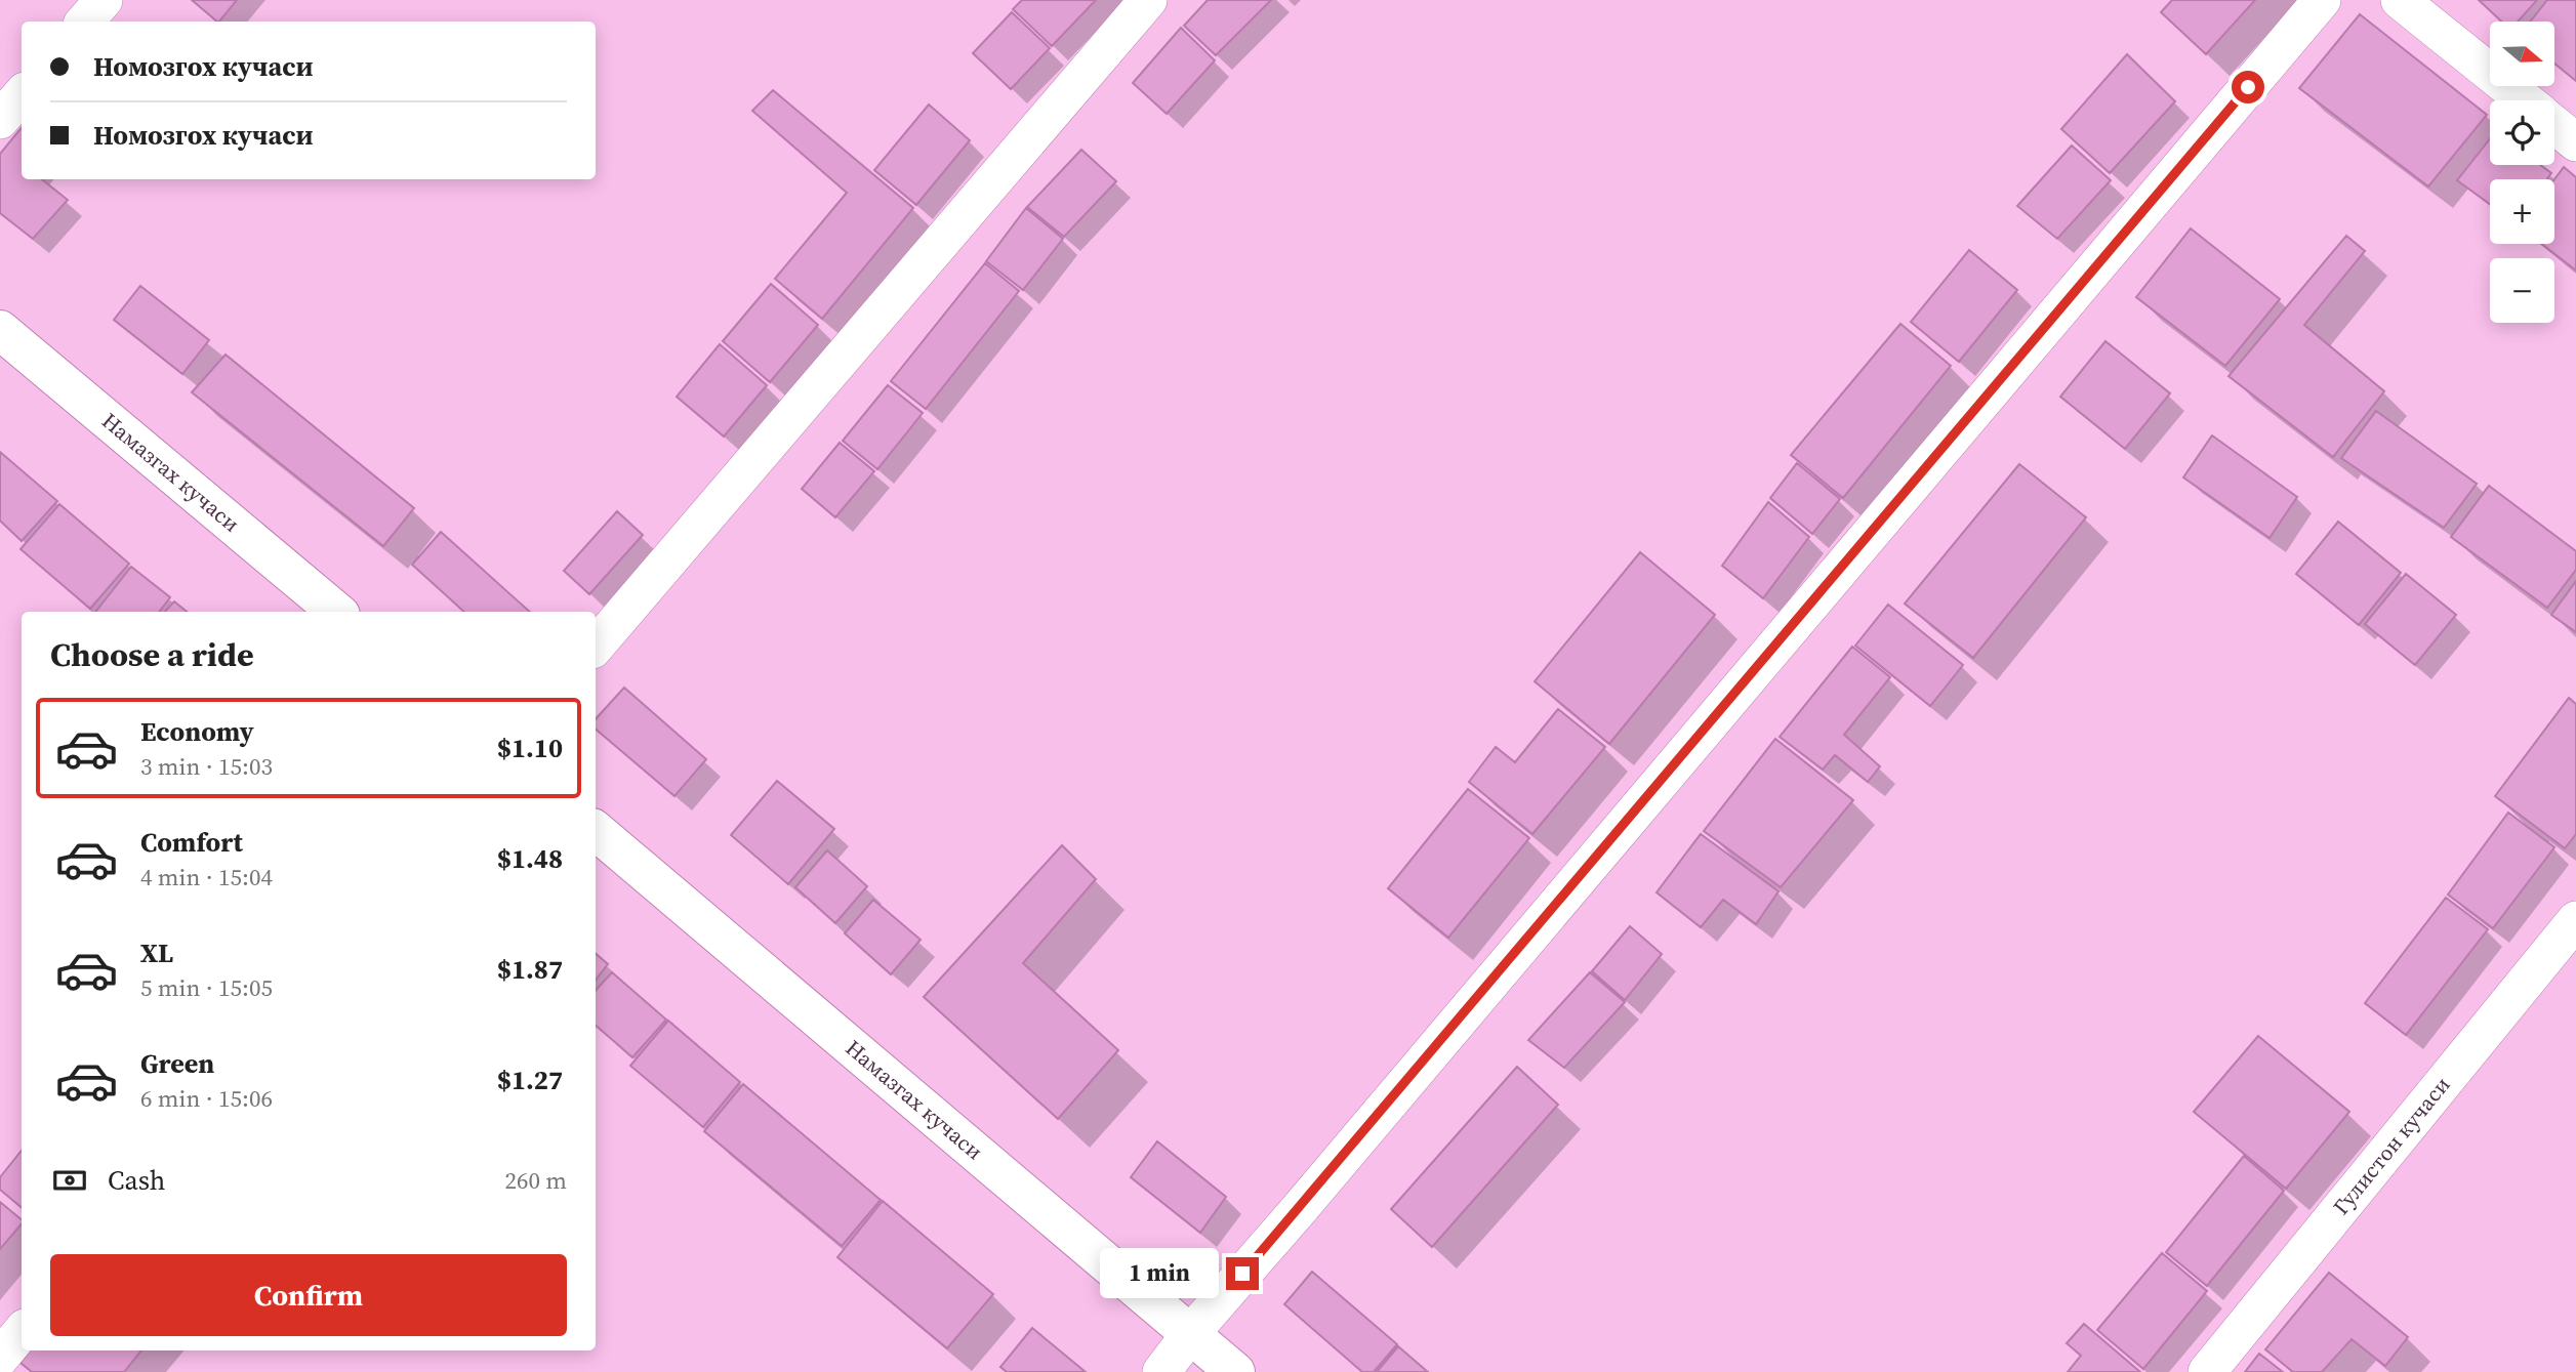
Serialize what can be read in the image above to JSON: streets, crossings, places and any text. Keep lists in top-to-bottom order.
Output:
{
  "streets": {
    "street": ["Намазгах кучаси", "Гулистон кучаси"]
  },
  "north": "right",
  "page": {
    "map_buttons": ["+", "−"],
    "banner": ["Номозгох кучаси", "Номозгох кучаси"],
    "heading": "Choose a ride",
    "list": [
      {
        "name": "Economy",
        "note": "3 min · 15:03",
        "value": "$1.10"
      },
      {
        "name": "Comfort",
        "note": "4 min · 15:04",
        "value": "$1.48"
      },
      {
        "name": "XL",
        "note": "5 min · 15:05",
        "value": "$1.87"
      },
      {
        "name": "Green",
        "note": "6 min · 15:06",
        "value": "$1.27"
      }
    ],
    "pay": ["Cash", "260 m"],
    "buttons": "Confirm",
    "bubble": "1 min"
  }
}
